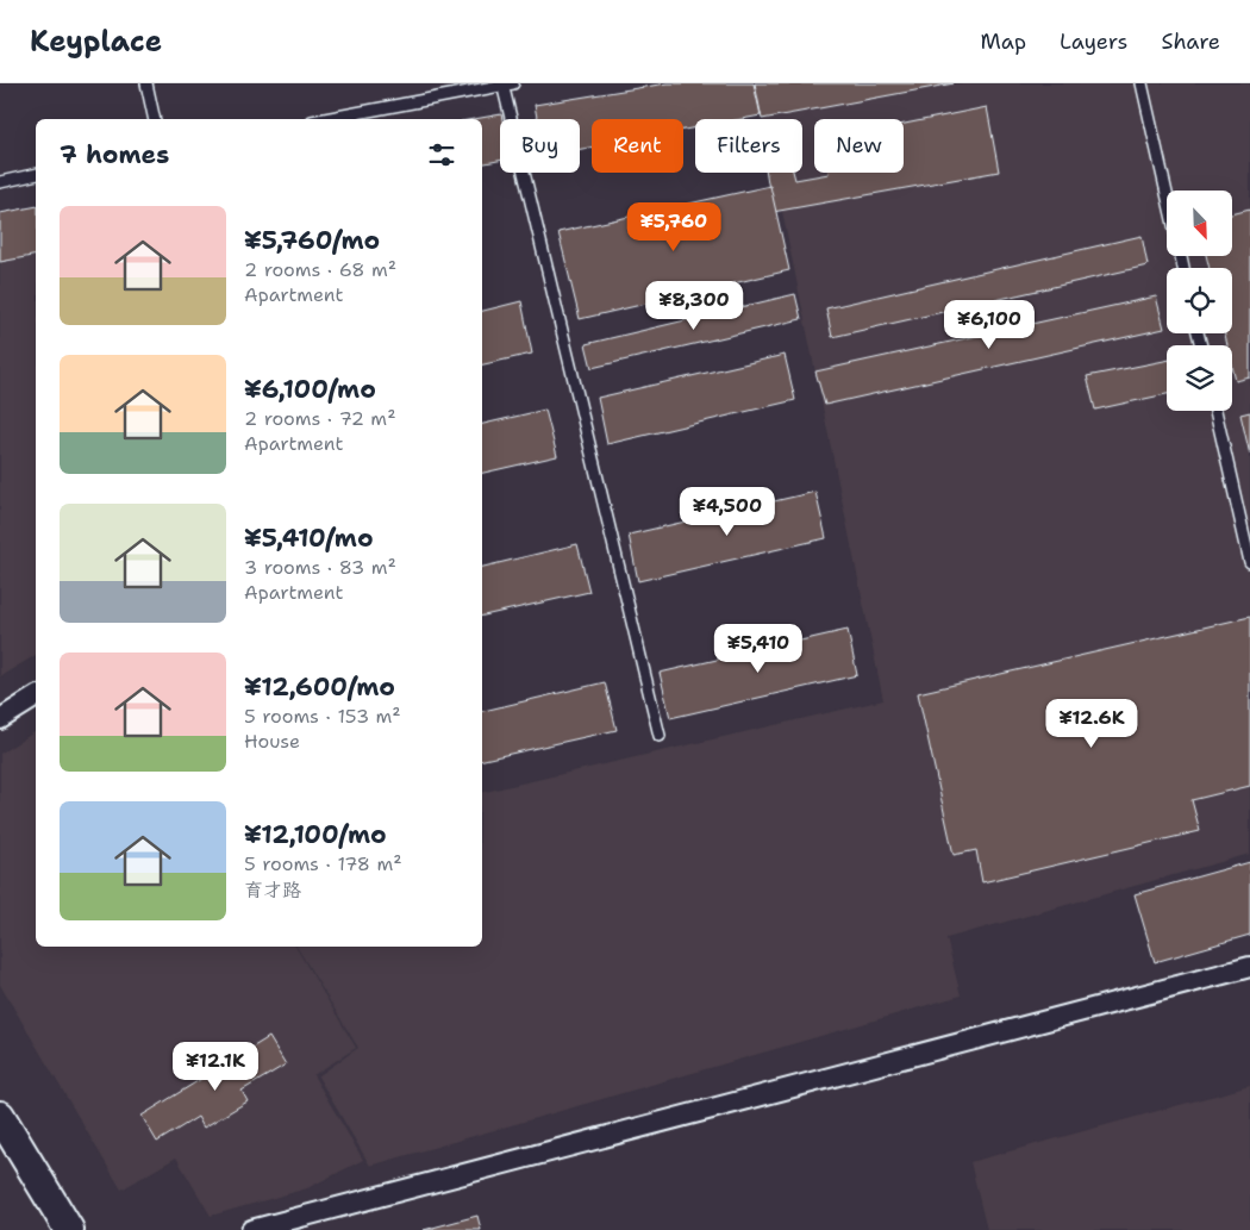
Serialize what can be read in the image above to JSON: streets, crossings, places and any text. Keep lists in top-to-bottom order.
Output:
{
  "north": "bottom right",
  "page": {
    "header": "Keyplace",
    "nav": ["Map", "Layers", "Share"],
    "chip": [
      "Buy",
      "Rent",
      "Filters",
      "New"
    ],
    "heading": "7 homes",
    "list": [
      {
        "name": "¥5,760/mo",
        "note": "2 rooms · 68 m² · Apartment"
      },
      {
        "name": "¥6,100/mo",
        "note": "2 rooms · 72 m² · Apartment"
      },
      {
        "name": "¥5,410/mo",
        "note": "3 rooms · 83 m² · Apartment"
      },
      {
        "name": "¥12,600/mo",
        "note": "5 rooms · 153 m² · House"
      },
      {
        "name": "¥12,100/mo",
        "note": "5 rooms · 178 m² · 育才路"
      }
    ],
    "price": [
      "¥5,760",
      "¥8,300",
      "¥6,100",
      "¥4,500",
      "¥5,410",
      "¥12.6K",
      "¥12.1K"
    ]
  }
}
